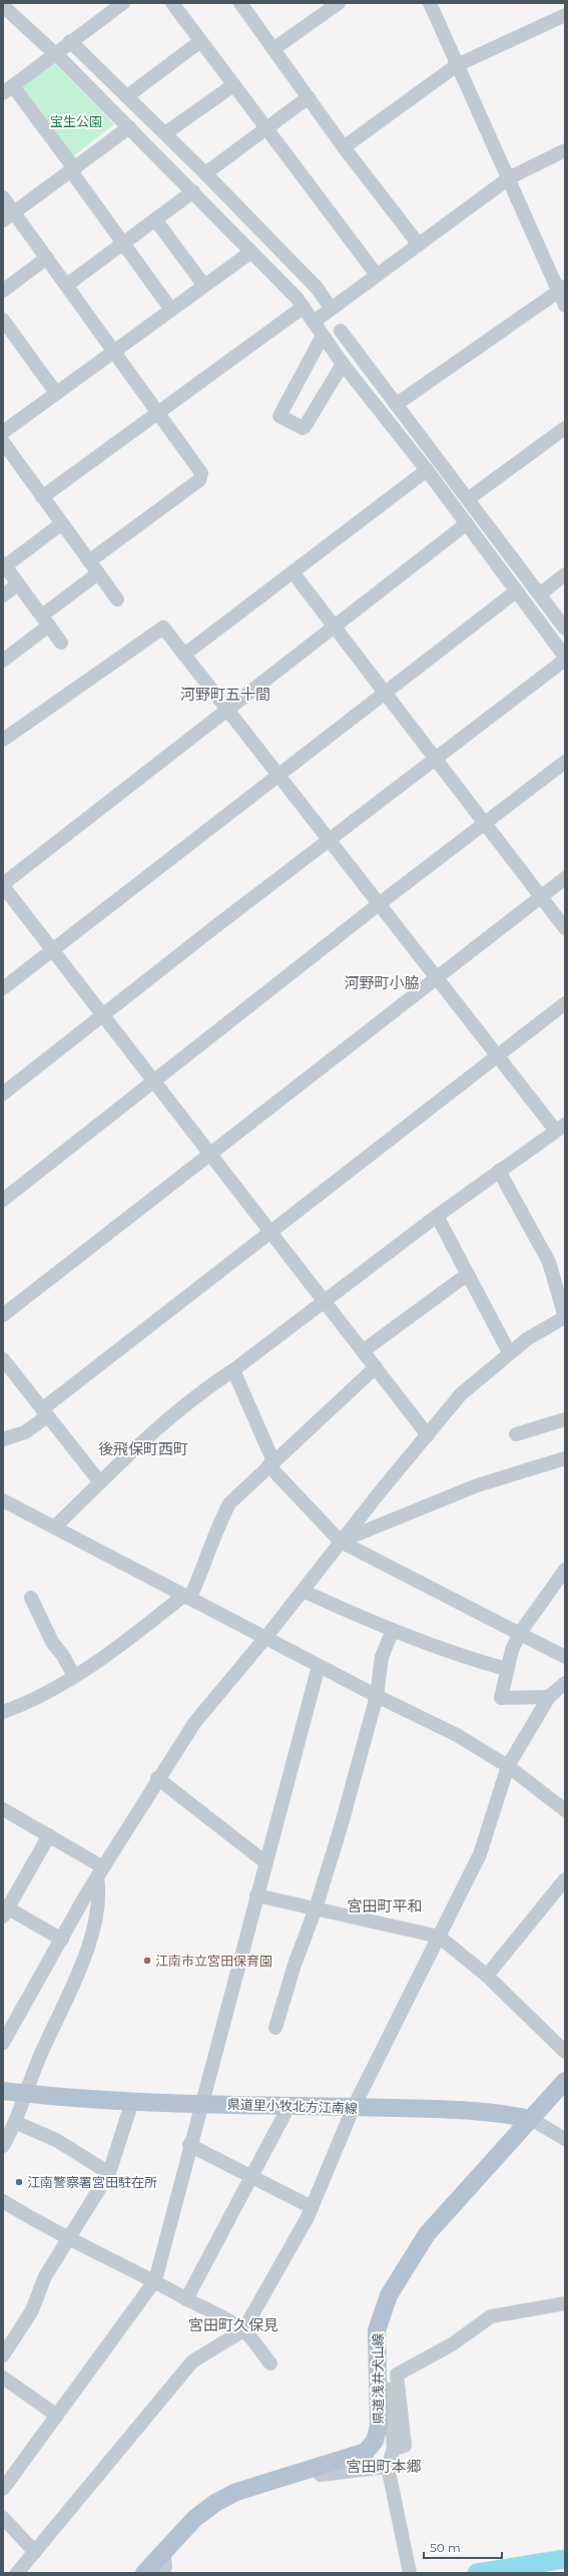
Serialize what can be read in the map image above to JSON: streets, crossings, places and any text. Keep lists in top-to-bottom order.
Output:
{
  "streets": {
    "main road": ["県道里小牧北方江南線", "県道浅井犬山線"]
  },
  "crossings": [
    ["県道里小牧北方江南線", "県道浅井犬山線"]
  ],
  "districts": [
    "河野町五十間",
    "河野町小脇",
    "後飛保町西町",
    "宮田町平和",
    "宮田町久保見",
    "宮田町本郷"
  ],
  "parks": ["宝生公園"],
  "places": ["江南市立宮田保育園", "江南警察署宮田駐在所"],
  "scale_bar": "50 m"
}
